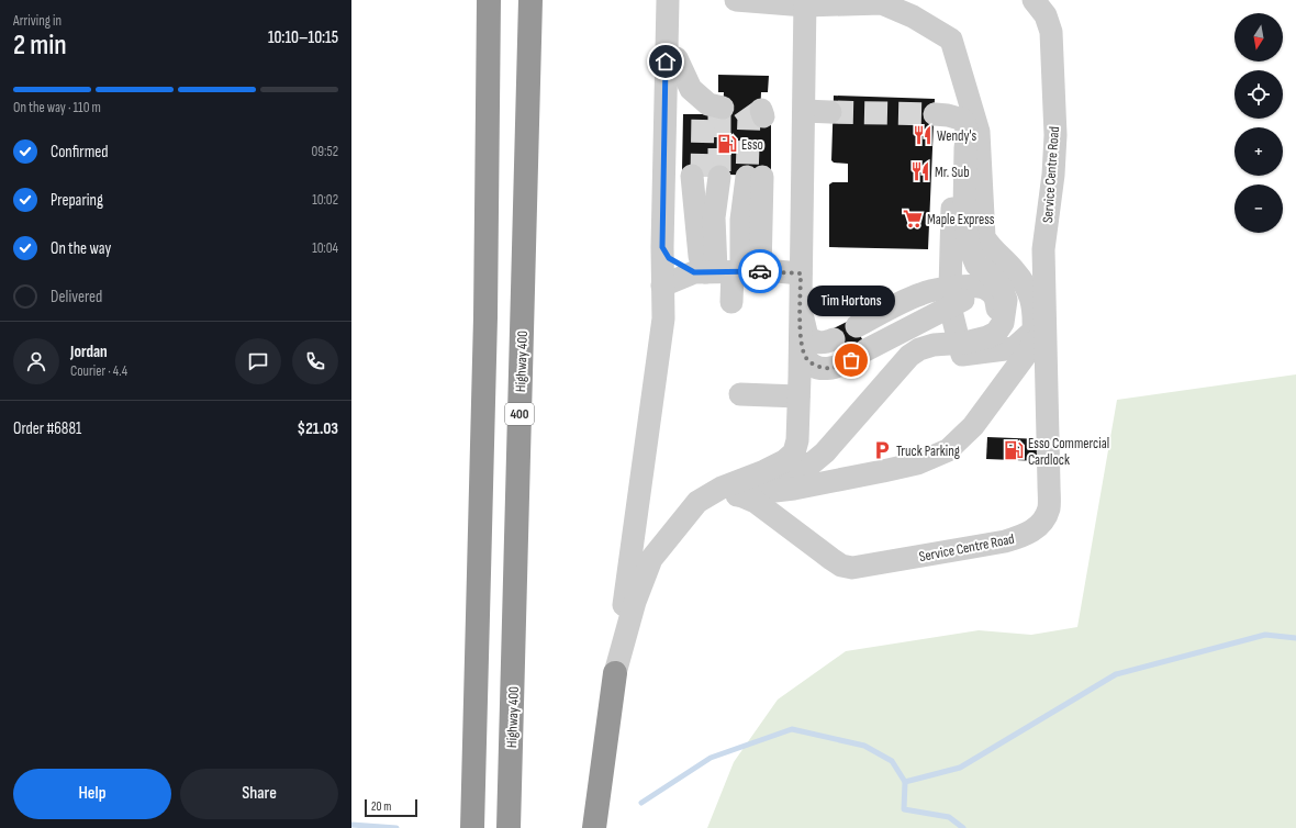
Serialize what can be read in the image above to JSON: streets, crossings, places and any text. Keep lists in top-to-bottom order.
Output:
{
  "streets": {
    "highway": ["Highway 400", "400"],
    "lane": ["Service Centre Road"]
  },
  "places": {
    "restaurant": ["Wendy's", "Mr. Sub"],
    "fuel station": ["Esso", "Esso Commercial Cardlock"],
    "supermarket": ["Maple Express"],
    "other": ["Tim Hortons"],
    "parking": ["Truck Parking"]
  },
  "scale_bar": "20 m",
  "north": "bottom",
  "page": {
    "heading": ["2 min", "Arriving in", "10:10–10:15"],
    "panel": [
      "Jordan",
      "Courier · 4.4",
      "Order #6881",
      "$21.03"
    ],
    "map_buttons": ["+", "−"],
    "bar": "On the way · 110 m",
    "list": [
      ["Confirmed", "09:52"],
      ["Preparing", "10:02"],
      ["On the way", "10:04"],
      "Delivered"
    ],
    "bubble": "Tim Hortons",
    "buttons": ["Help", "Share"],
    "scale": "20 m"
  }
}
